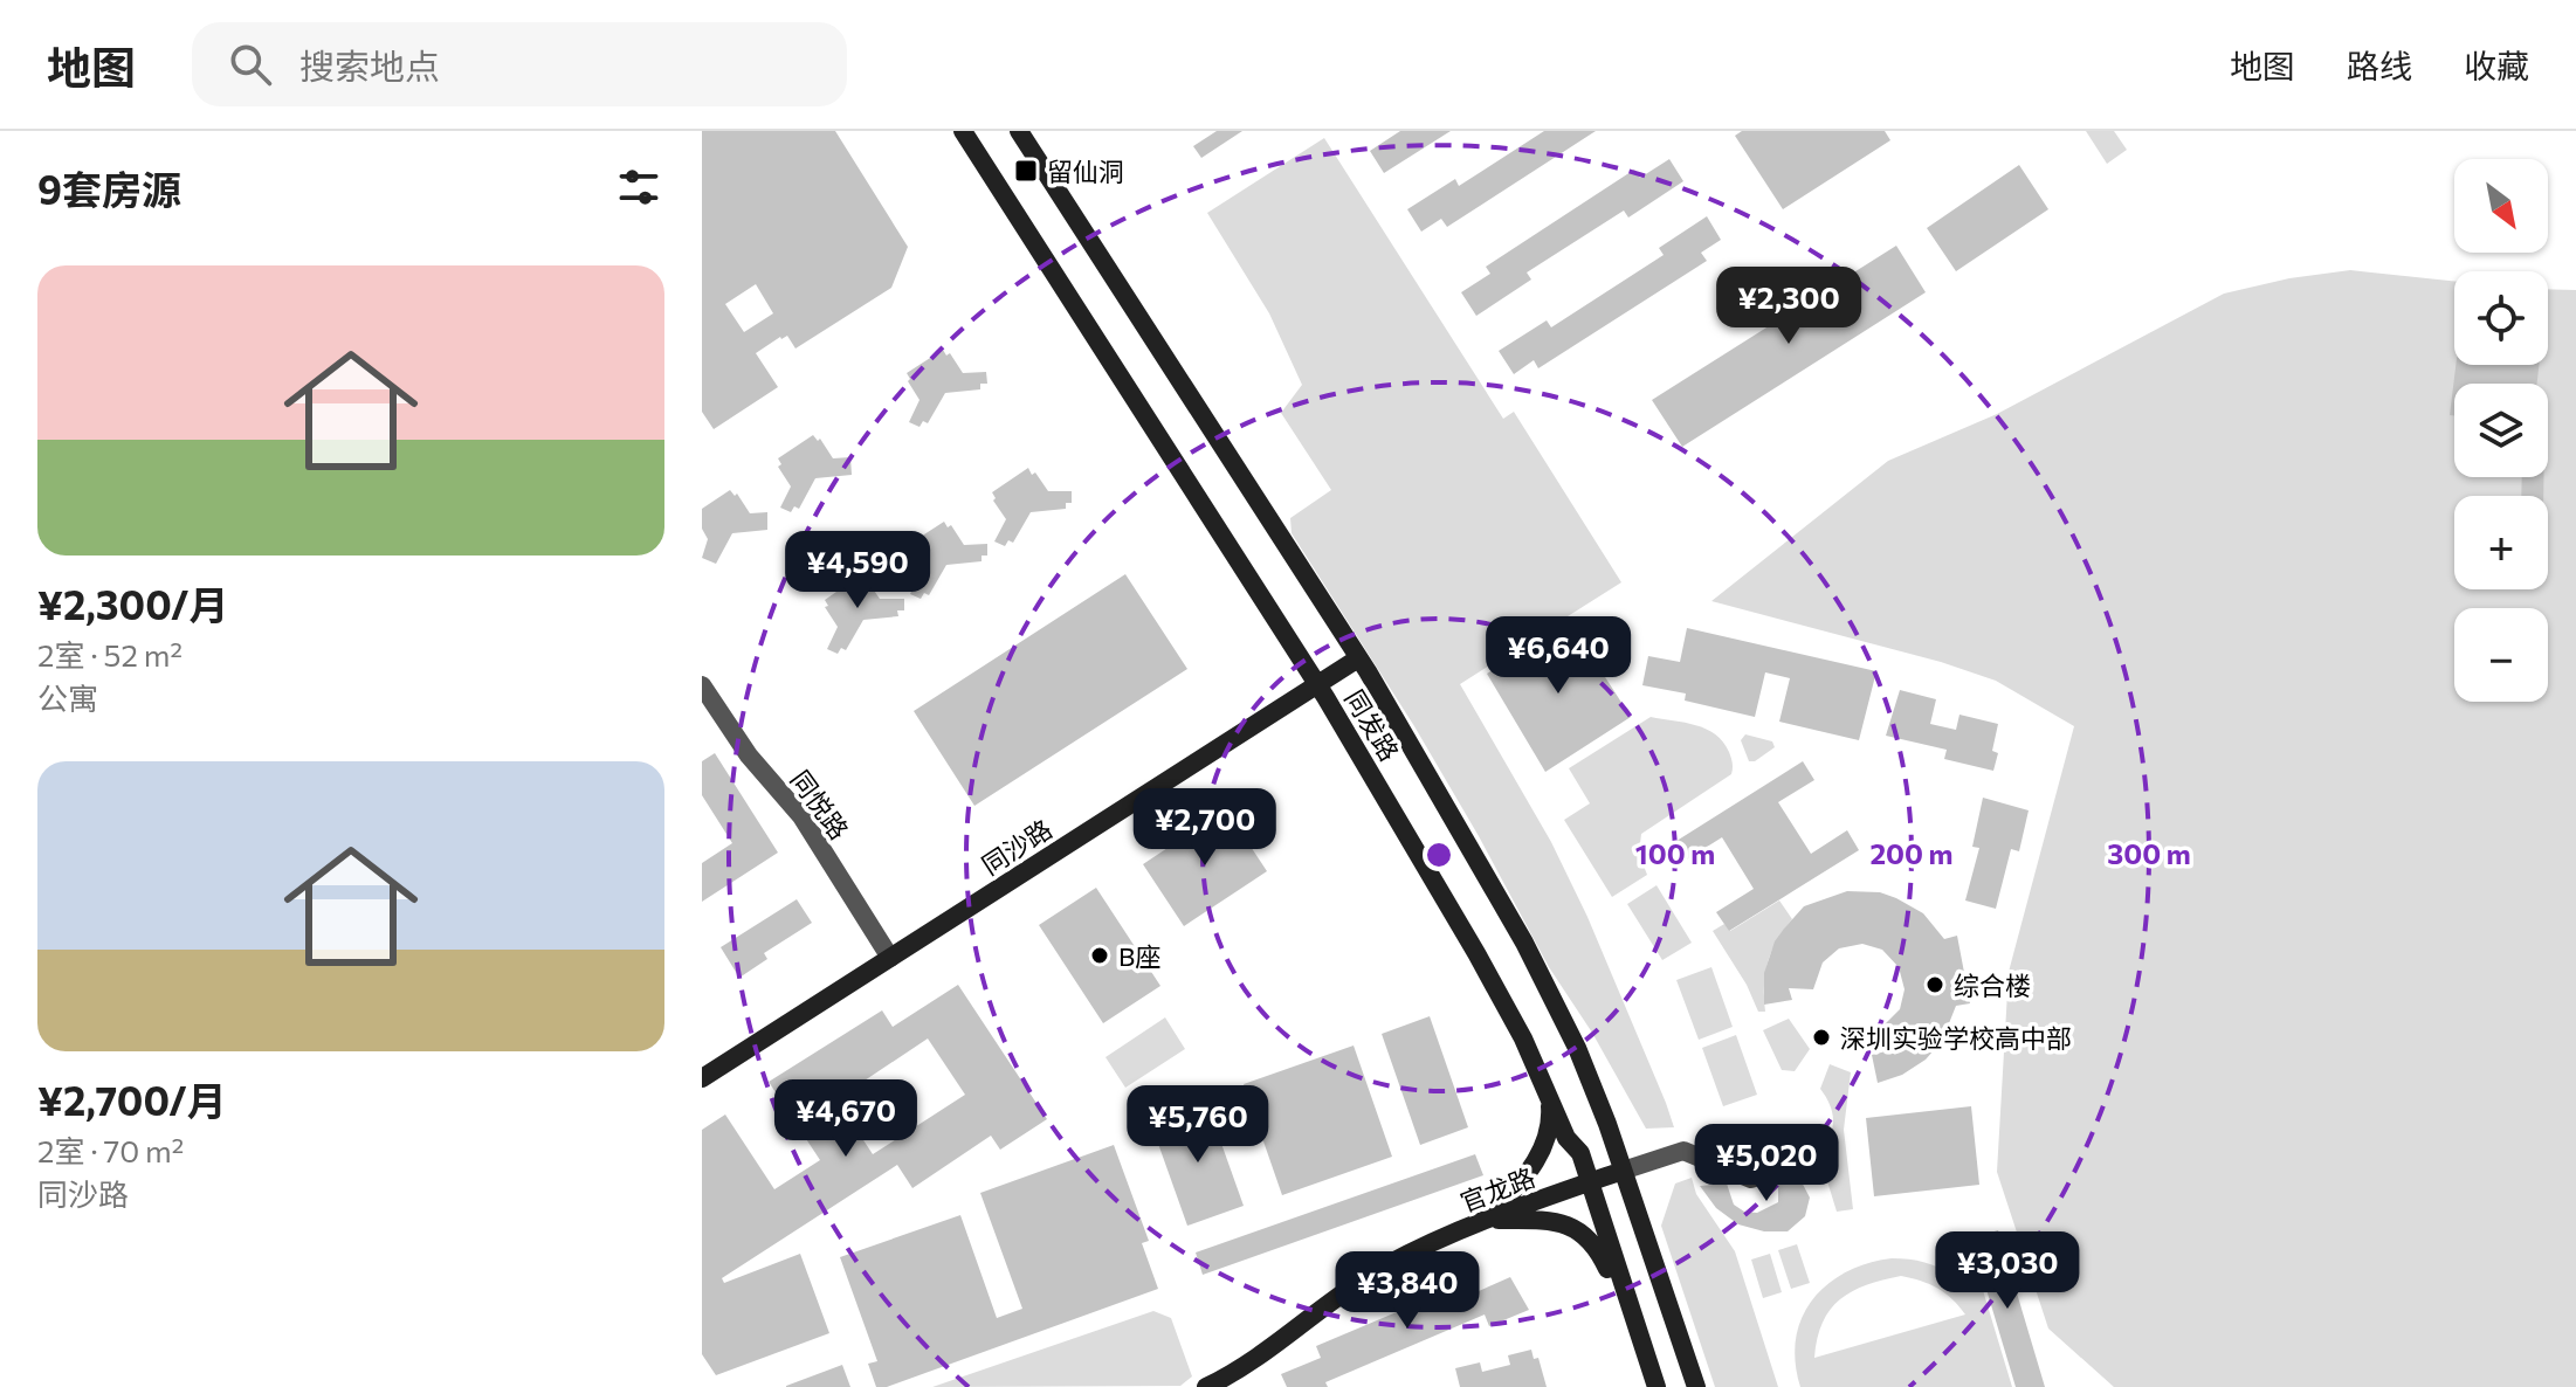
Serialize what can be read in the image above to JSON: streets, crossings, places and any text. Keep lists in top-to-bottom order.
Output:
{
  "streets": {
    "main road": ["同发路", "同沙路", "官龙路"],
    "street": ["同悦路"]
  },
  "crossings": [
    ["同发路", "同沙路"],
    ["同发路", "官龙路"],
    ["同悦路", "同沙路"]
  ],
  "places": {
    "transit": ["留仙洞"],
    "other": ["B座", "综合楼", "深圳实验学校高中部"]
  },
  "north": "bottom right",
  "page": {
    "header": "地图",
    "search": "搜索地点",
    "nav": ["地图", "路线", "收藏"],
    "heading": "9套房源",
    "map_buttons": ["+", "−"],
    "list": [
      {
        "name": "¥2,300/月",
        "note": "2室 · 52 m² · 公寓"
      },
      {
        "name": "¥2,700/月",
        "note": "2室 · 70 m² · 同沙路"
      }
    ],
    "price": [
      "¥2,300",
      "¥4,590",
      "¥6,640",
      "¥2,700",
      "¥4,670",
      "¥5,760",
      "¥5,020",
      "¥3,030",
      "¥3,840"
    ]
  },
  "rings": ["100 m", "200 m", "300 m"]
}
